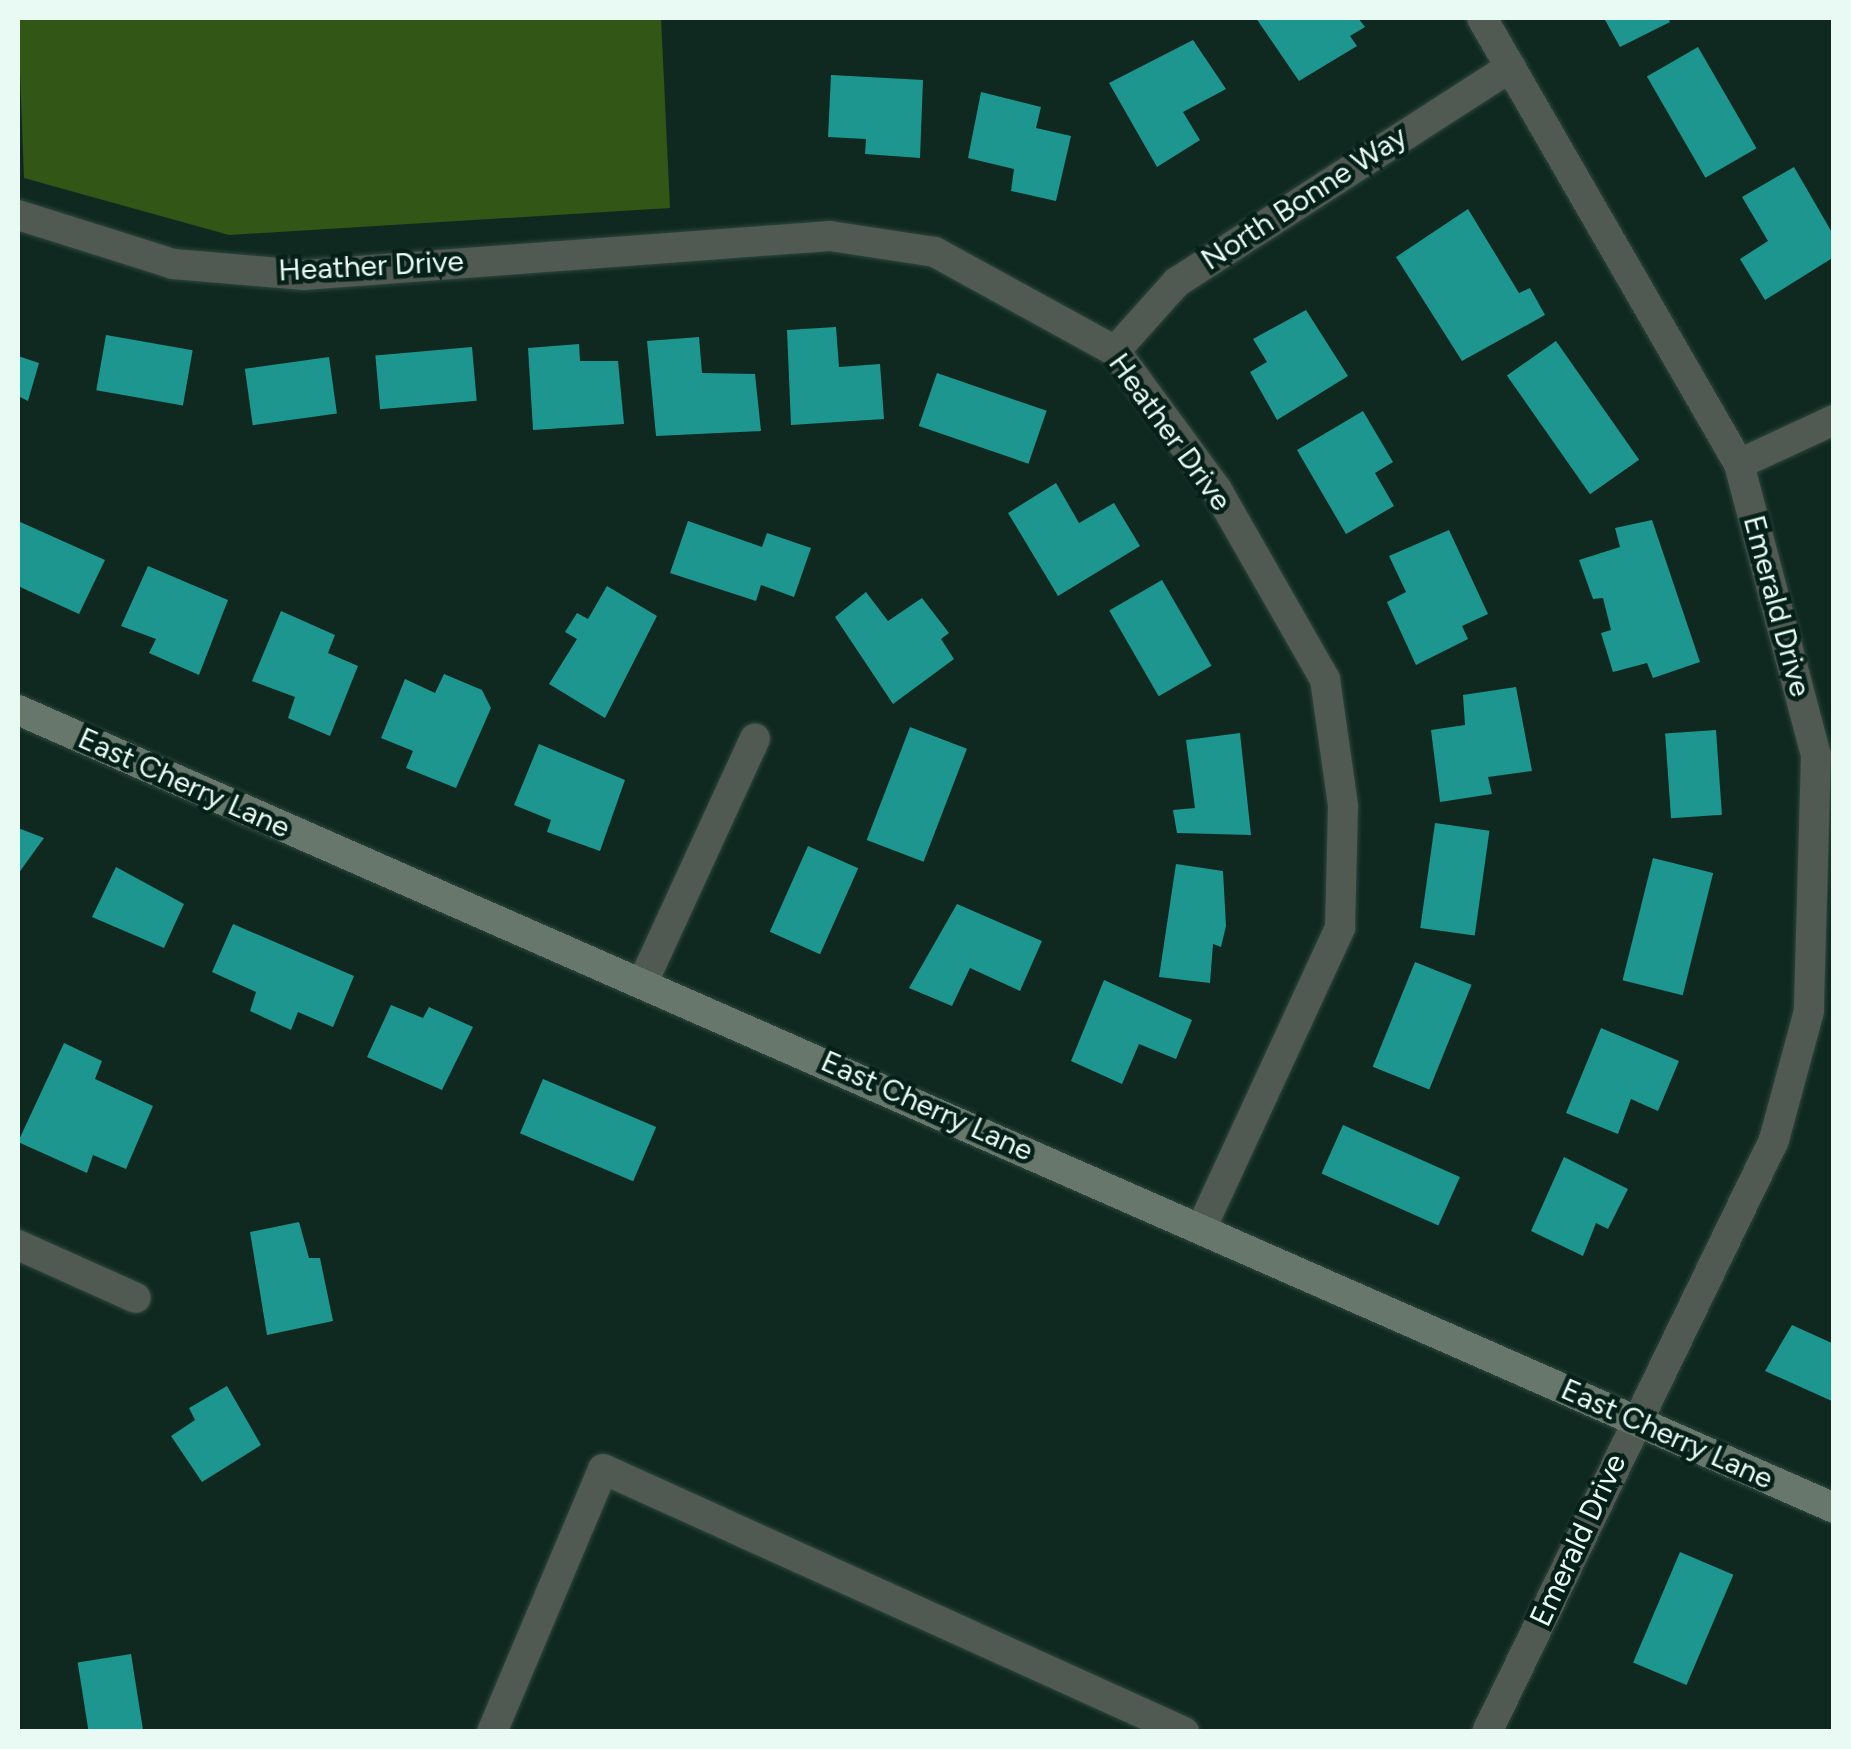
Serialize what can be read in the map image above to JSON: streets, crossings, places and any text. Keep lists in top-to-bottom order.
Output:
{
  "streets": {
    "street": [
      "North Bonne Way",
      "Heather Drive",
      "Emerald Drive",
      "East Cherry Lane"
    ]
  },
  "crossings": [
    ["North Bonne Way", "Heather Drive"],
    ["North Bonne Way", "Emerald Drive"],
    ["Heather Drive", "East Cherry Lane"],
    ["Emerald Drive", "East Cherry Lane"]
  ]
}
